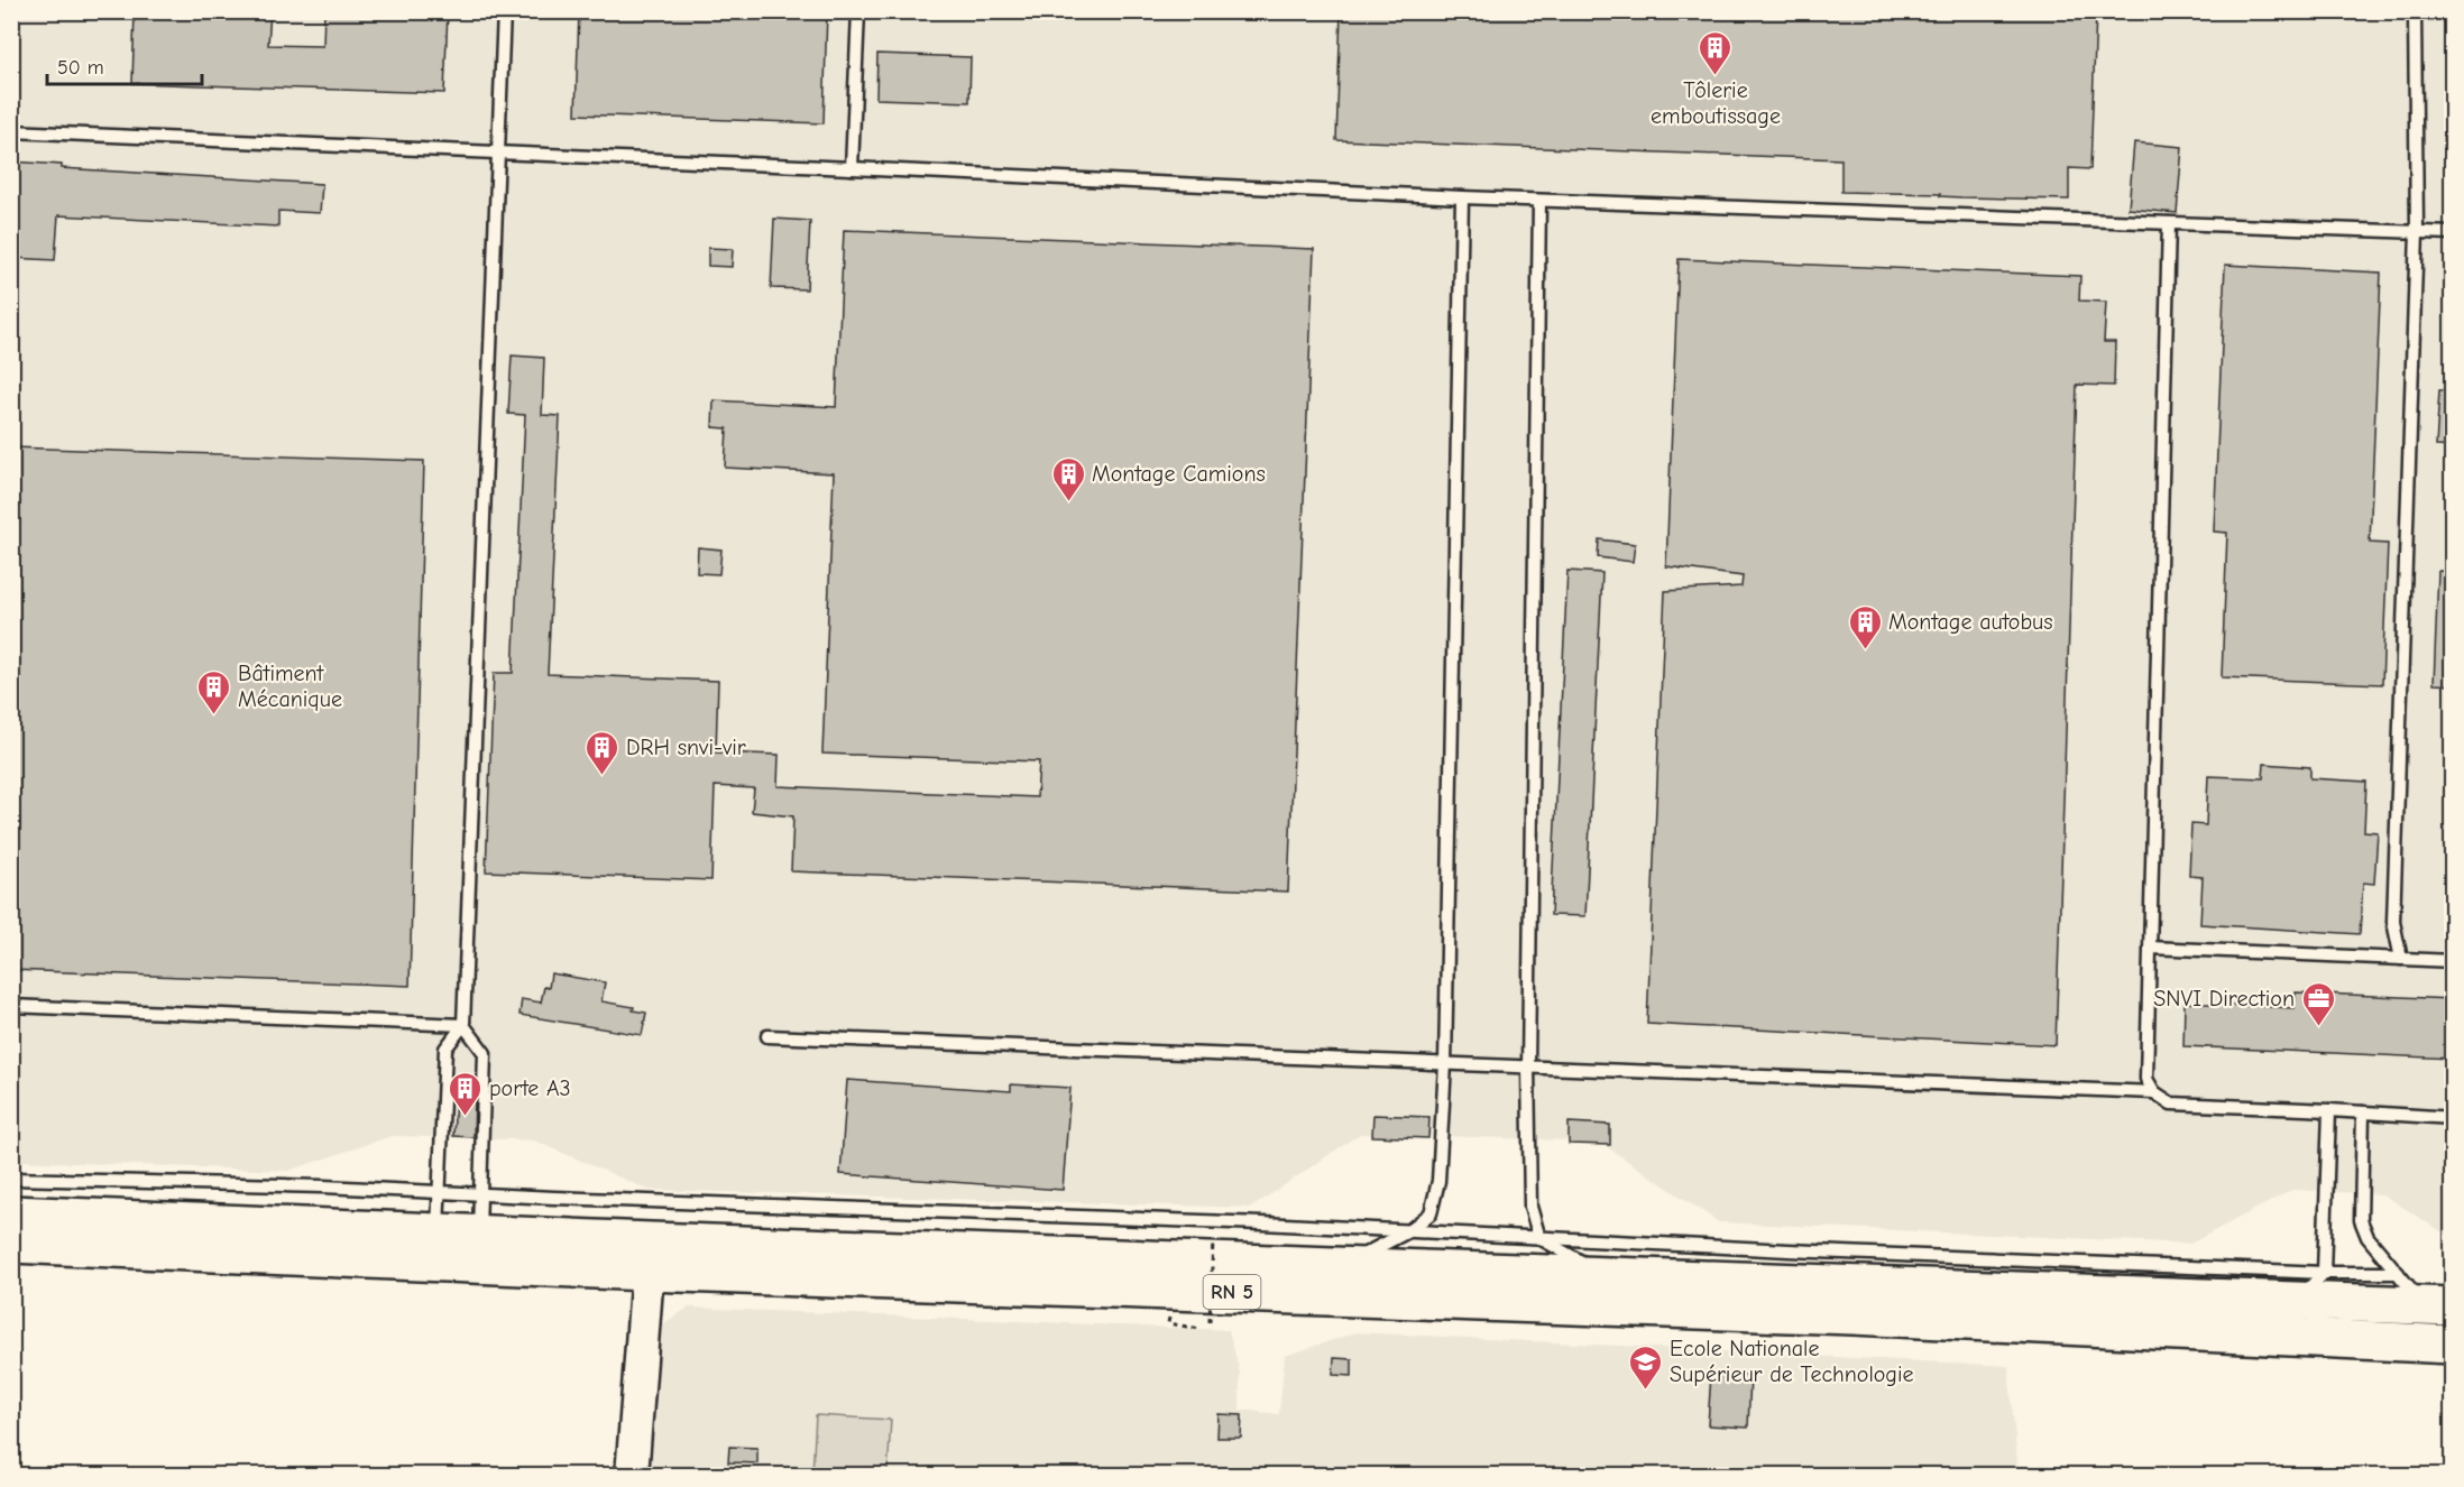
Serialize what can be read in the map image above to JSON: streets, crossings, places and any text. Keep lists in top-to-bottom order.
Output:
{
  "streets": {
    "highway": ["RN 5"]
  },
  "places": {
    "building": [
      "Tôlerie emboutissage",
      "Montage Camions",
      "Montage autobus",
      "Bâtiment Mécanique",
      "DRH snvi-vir",
      "porte A3"
    ],
    "office": ["SNVI Direction"],
    "school or university": ["Ecole Nationale Supérieur de Technologie"]
  },
  "scale_bar": "50 m"
}
